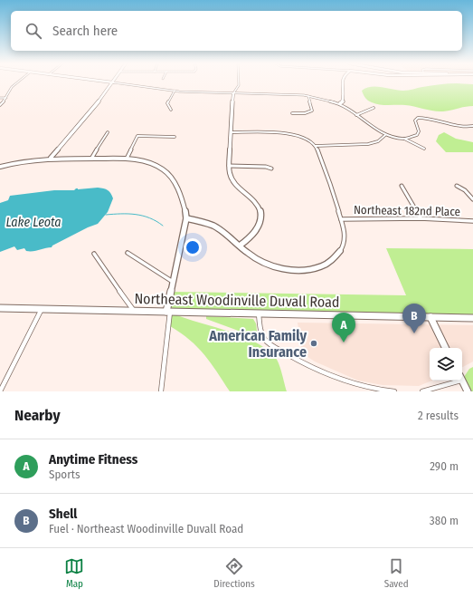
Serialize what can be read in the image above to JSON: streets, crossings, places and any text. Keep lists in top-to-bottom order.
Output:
{
  "streets": {
    "street": ["Northeast 182nd Place", "Northeast Woodinville Duvall Road"]
  },
  "water": ["Lake Leota"],
  "places": ["American Family Insurance"],
  "page": {
    "search": "Search here",
    "pins": ["B", "A"],
    "heading": ["Nearby", "2 results"],
    "list": [
      {
        "mark": "A",
        "name": "Anytime Fitness",
        "note": "Sports",
        "value": "290 m"
      },
      {
        "mark": "B",
        "name": "Shell",
        "note": "Fuel · Northeast Woodinville Duvall Road",
        "value": "380 m"
      }
    ],
    "nav": ["Map", "Directions", "Saved"]
  }
}
